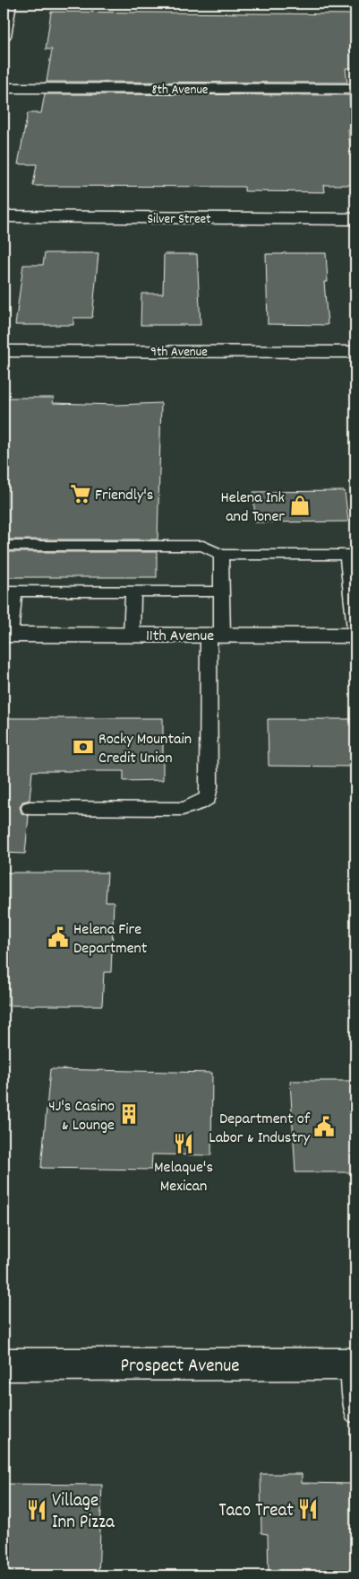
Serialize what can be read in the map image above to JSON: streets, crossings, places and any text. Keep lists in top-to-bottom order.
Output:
{
  "streets": {
    "main road": [
      "8th Avenue",
      "Silver Street",
      "9th Avenue",
      "11th Avenue",
      "Prospect Avenue"
    ]
  },
  "places": {
    "supermarket": ["Friendly's"],
    "shop": ["Helena Ink and Toner"],
    "bank": ["Rocky Mountain Credit Union"],
    "public building": ["Helena Fire Department", "Department of Labor & Industry"],
    "building": ["4J's Casino & Lounge"],
    "restaurant": ["Melaque's Mexican", "Taco Treat", "Village Inn Pizza"]
  }
}
